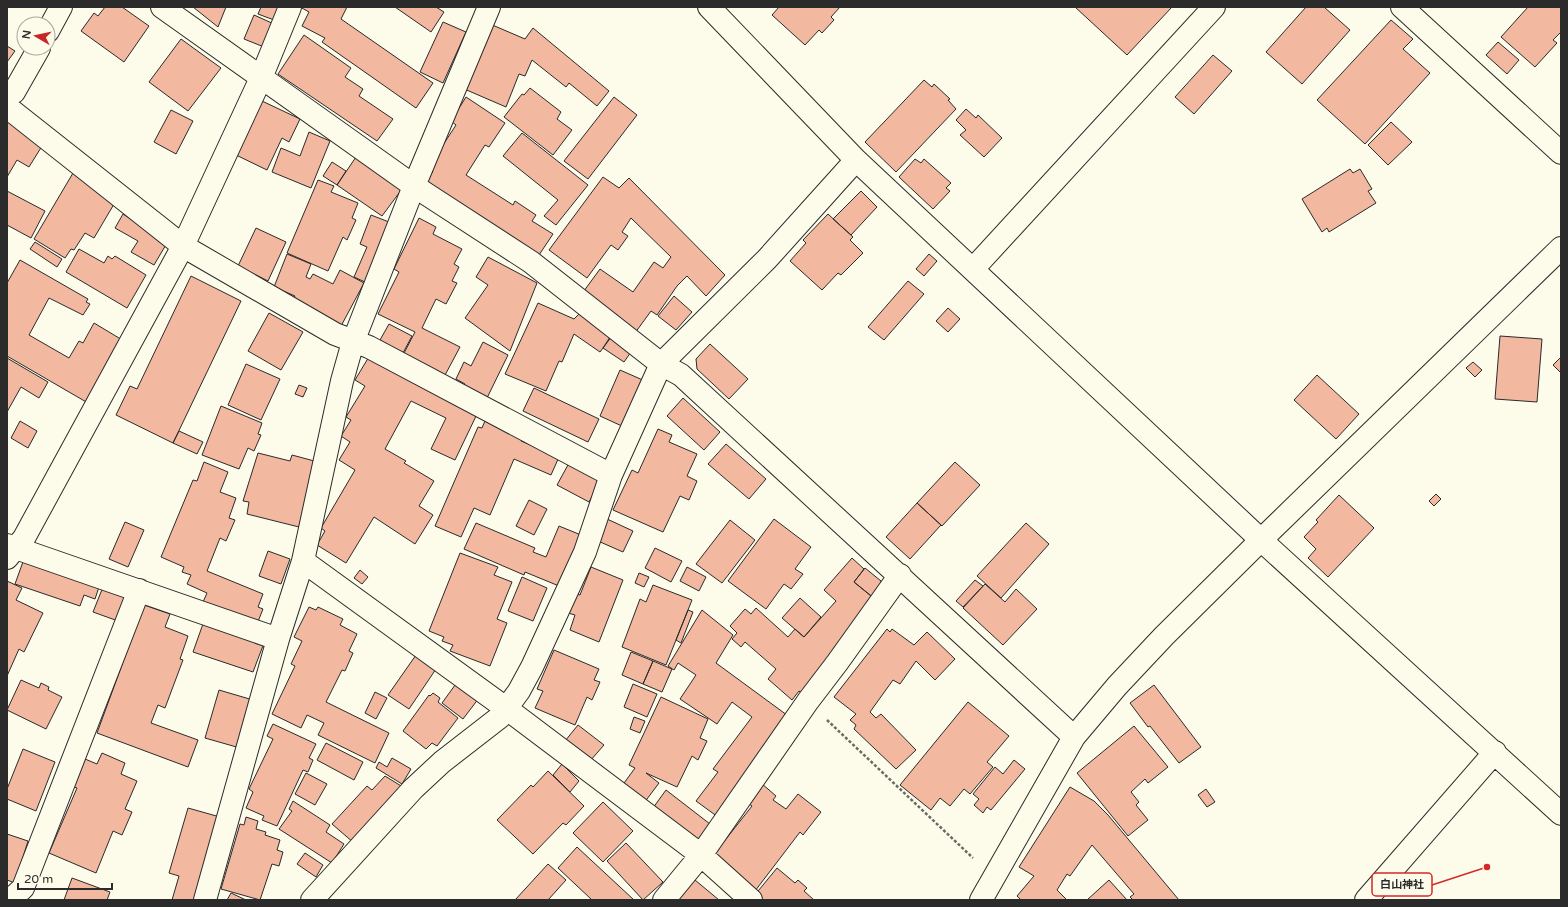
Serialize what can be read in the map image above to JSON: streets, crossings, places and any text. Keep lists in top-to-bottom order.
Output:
{
  "places": ["白山神社"],
  "scale_bar": "20 m",
  "north": "left"
}
